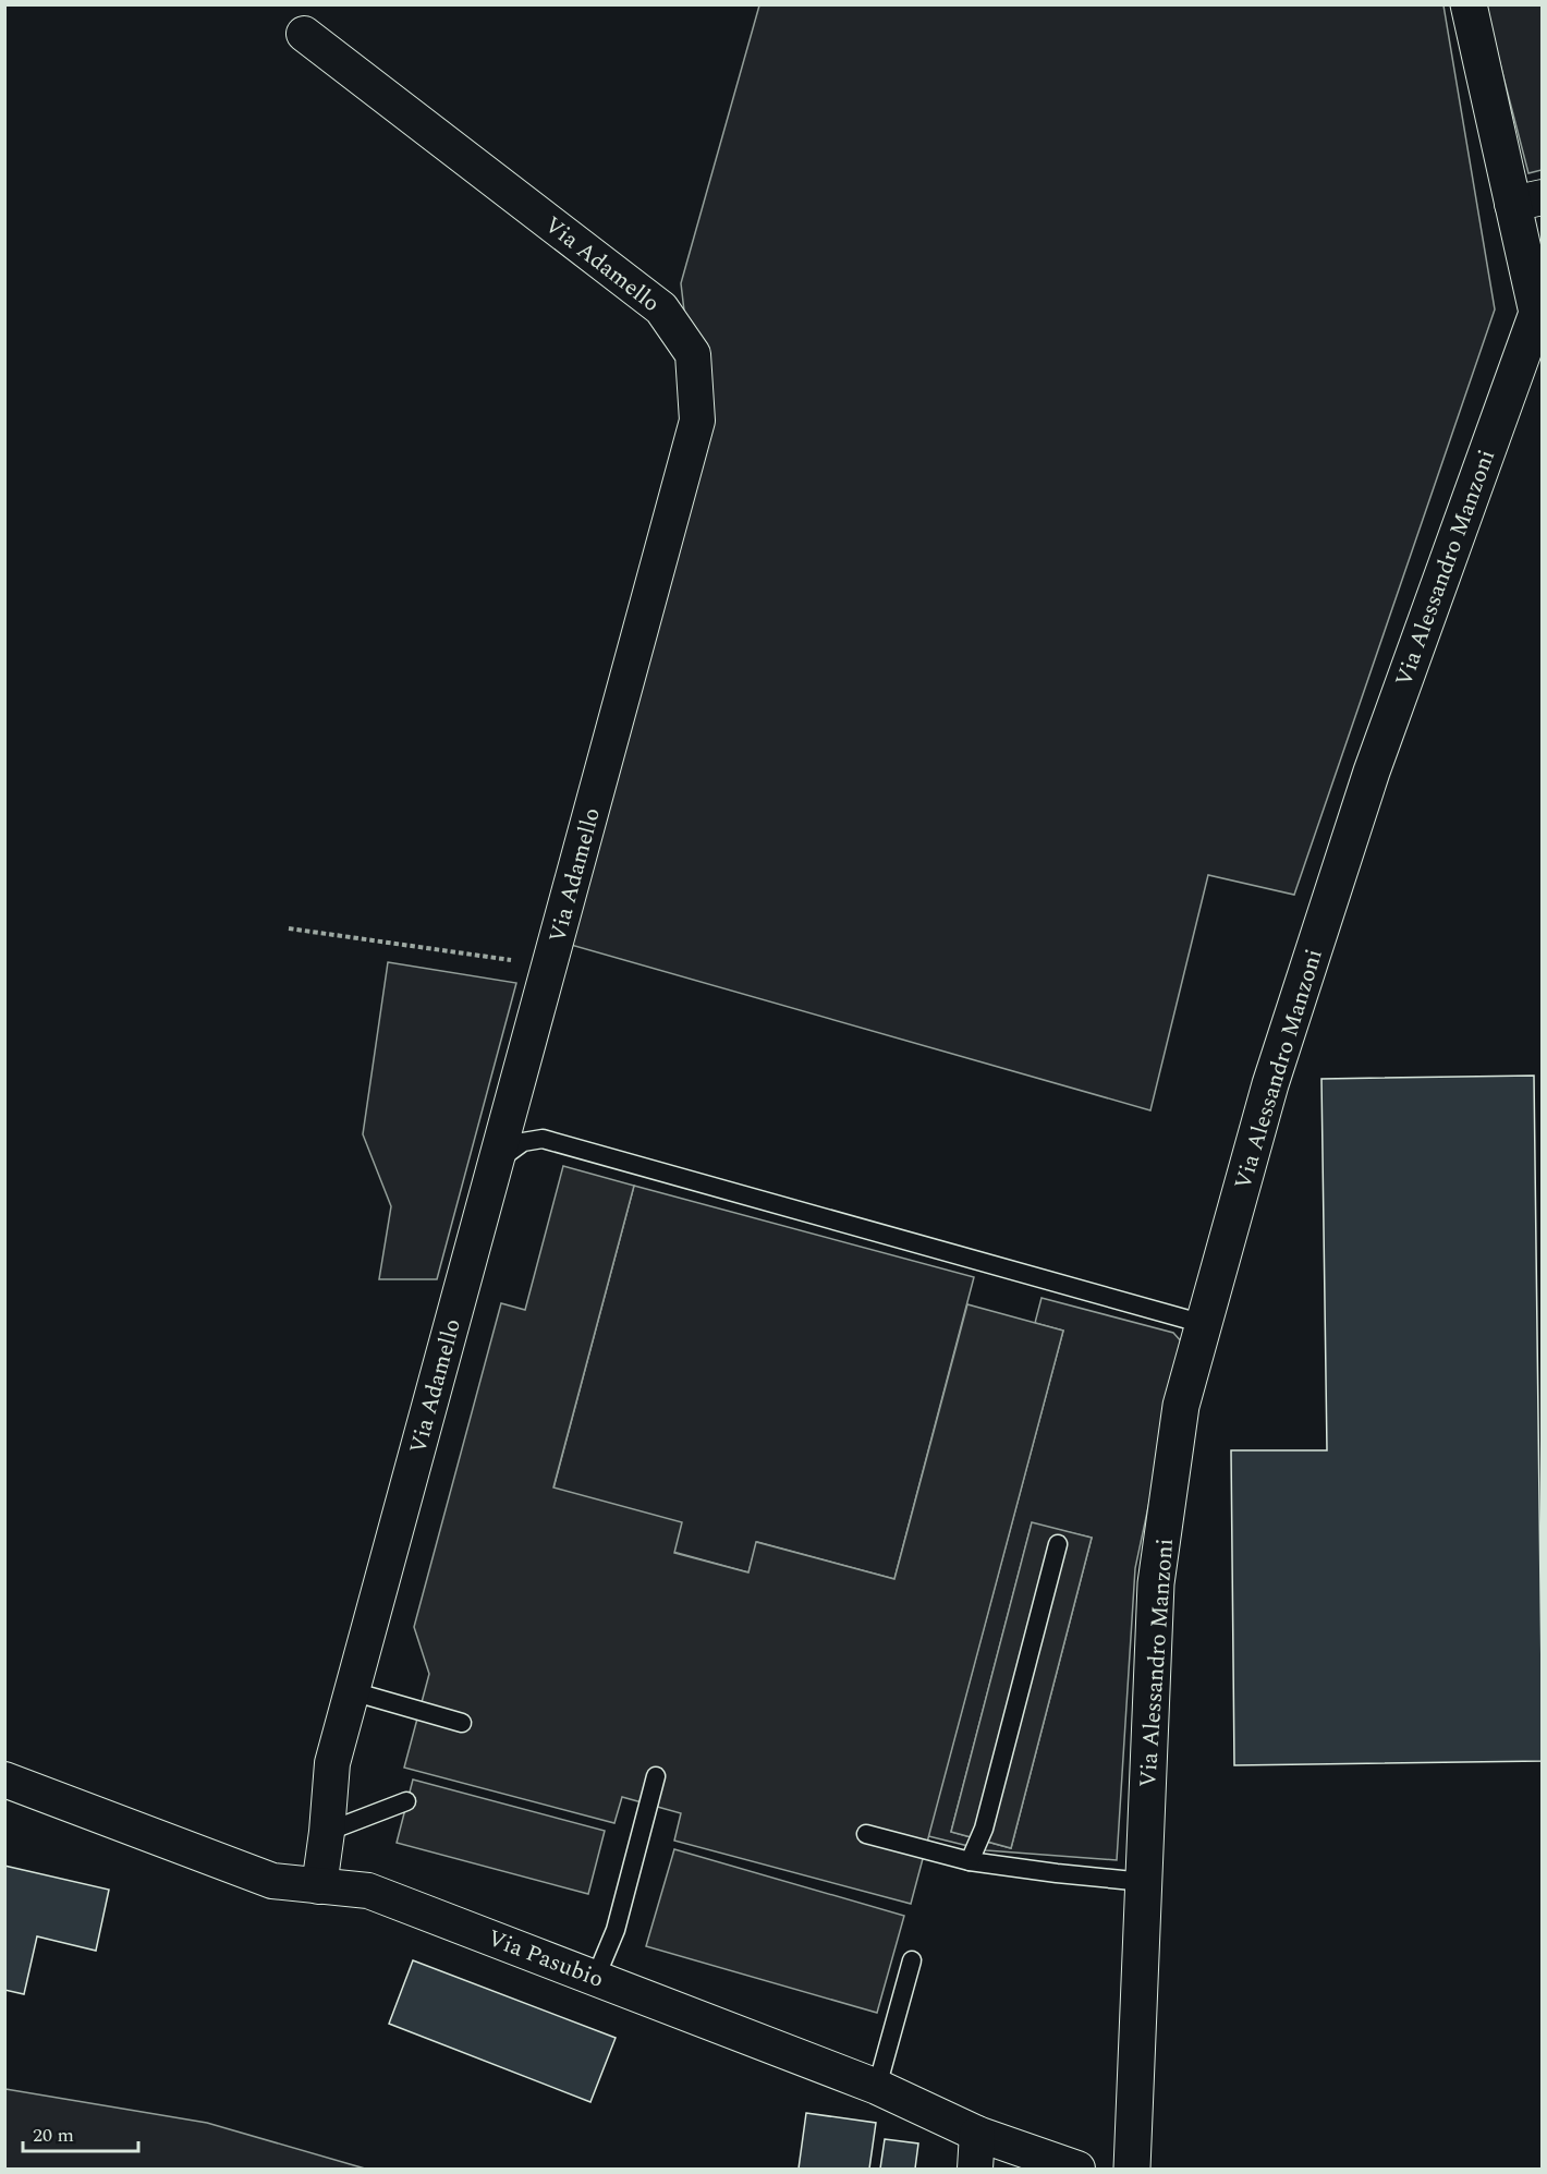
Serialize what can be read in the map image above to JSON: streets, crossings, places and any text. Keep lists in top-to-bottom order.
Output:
{
  "streets": {
    "street": ["Via Adamello", "Via Alessandro Manzoni", "Via Pasubio"]
  },
  "crossings": [
    ["Via Adamello", "Via Pasubio"]
  ],
  "scale_bar": "20 m"
}
